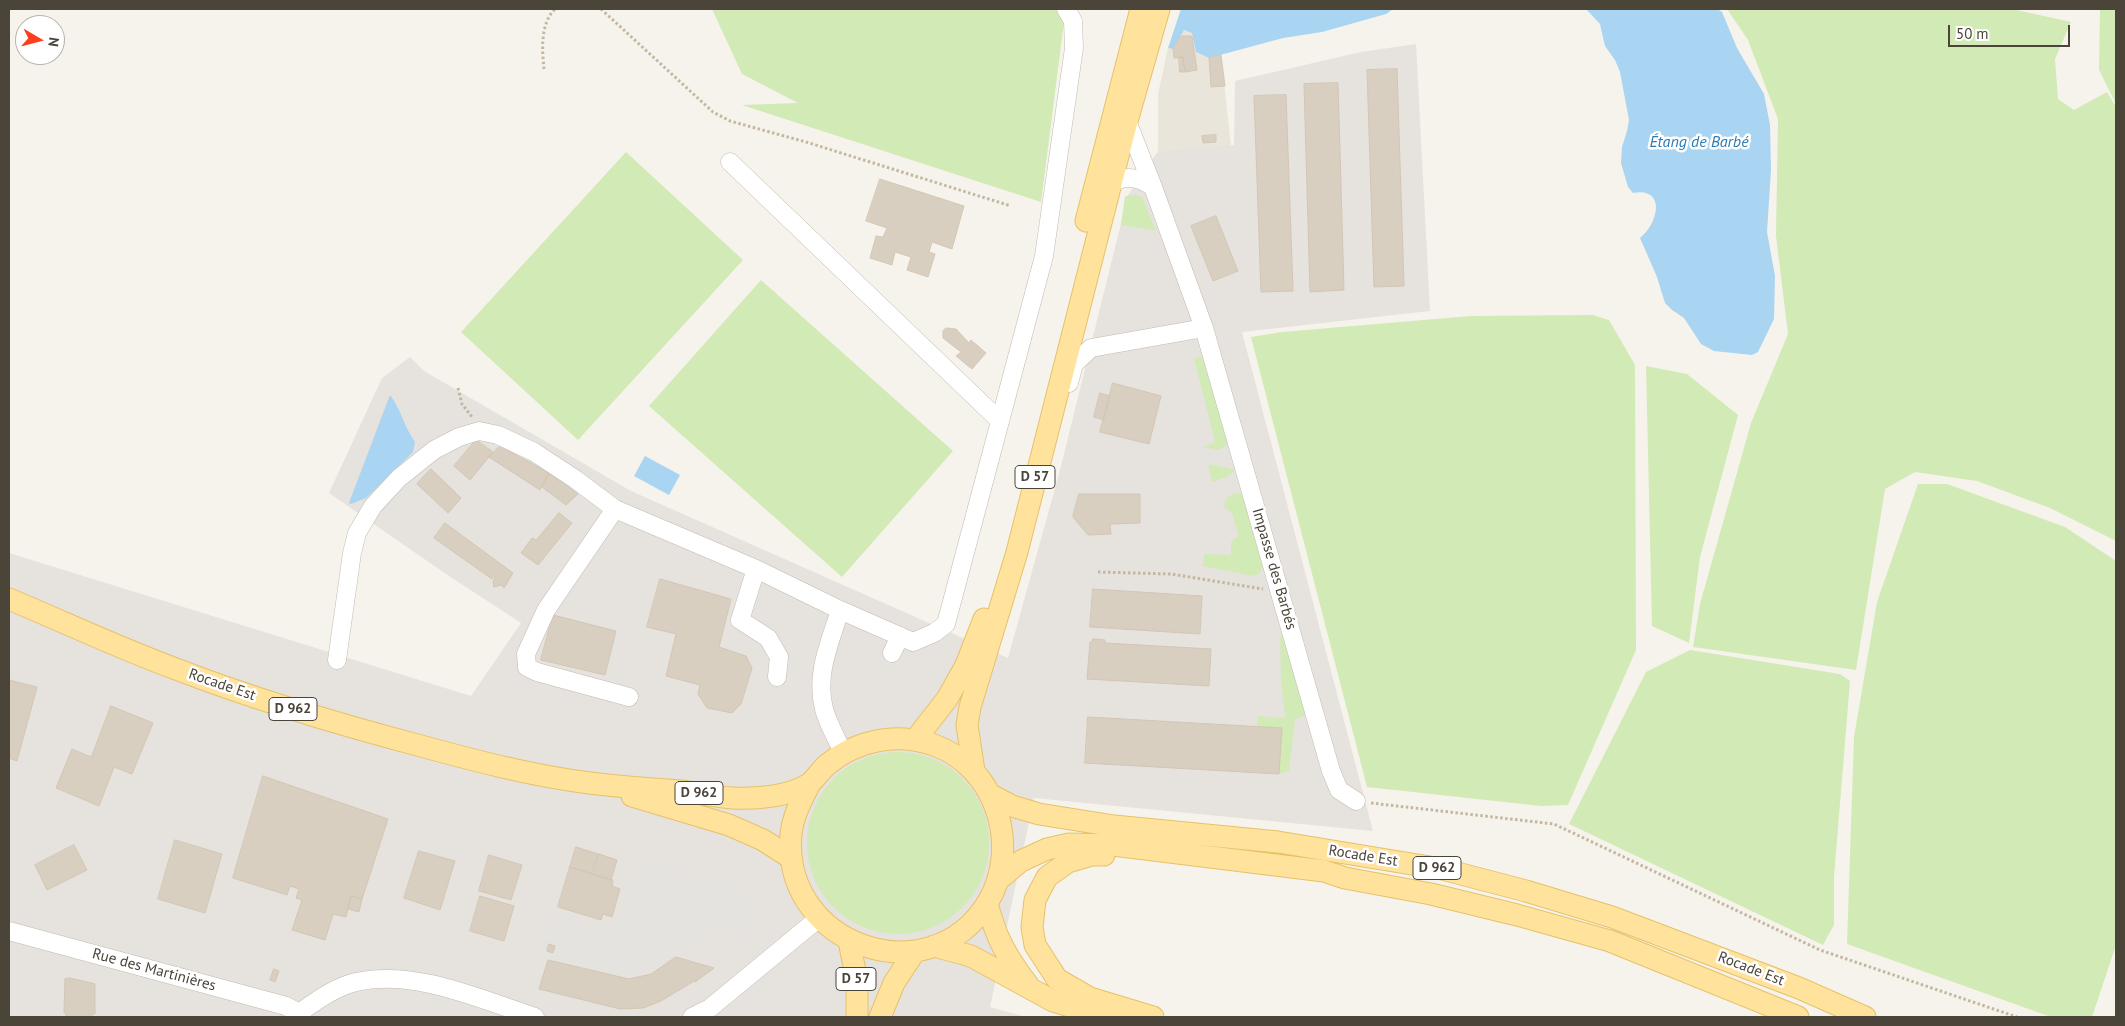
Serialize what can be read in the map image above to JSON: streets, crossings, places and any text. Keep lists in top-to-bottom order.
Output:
{
  "streets": {
    "main road": ["D 57", "Rocade Est", "D 962"],
    "street": ["Impasse des Barbés", "Rue des Martinières"]
  },
  "crossings": [
    ["D 57", "Impasse des Barbés"],
    ["Rocade Est", "D 962"]
  ],
  "water": ["Étang de Barbé"],
  "scale_bar": "50 m",
  "north": "right"
}
